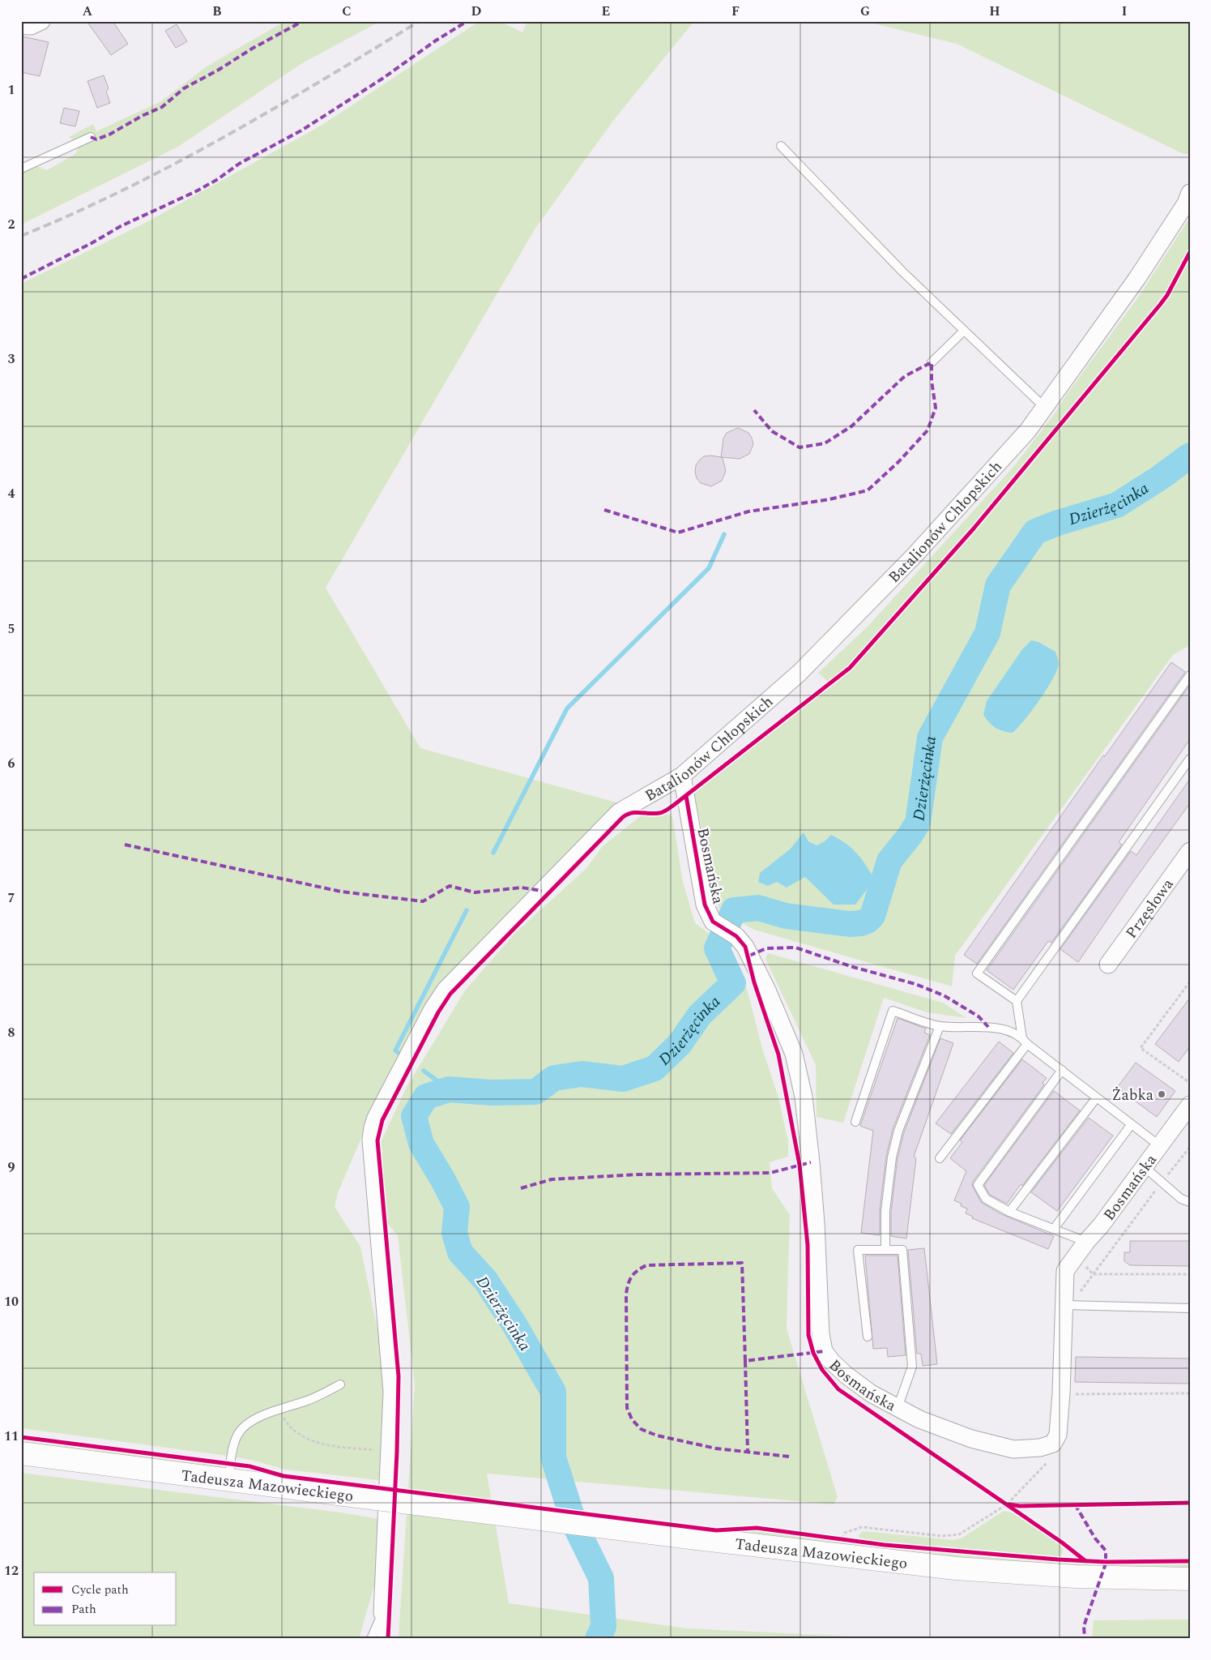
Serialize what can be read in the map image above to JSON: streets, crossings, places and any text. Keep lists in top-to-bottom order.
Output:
{
  "streets": {
    "main road": ["Tadeusza Mazowieckiego"],
    "street": ["Batalionów Chłopskich", "Bosmańska", "Przęsłowa"]
  },
  "crossings": [
    ["Batalionów Chłopskich", "Bosmańska"]
  ],
  "water": ["Dzierżęcinka"],
  "places": ["Żabka"],
  "legend": ["Cycle path", "Path"],
  "grid": {
    "columns": [
      "A",
      "B",
      "C",
      "D",
      "E",
      "F",
      "G",
      "H",
      "I"
    ],
    "rows": [
      "1",
      "2",
      "3",
      "4",
      "5",
      "6",
      "7",
      "8",
      "9",
      "10",
      "11",
      "12"
    ]
  }
}
